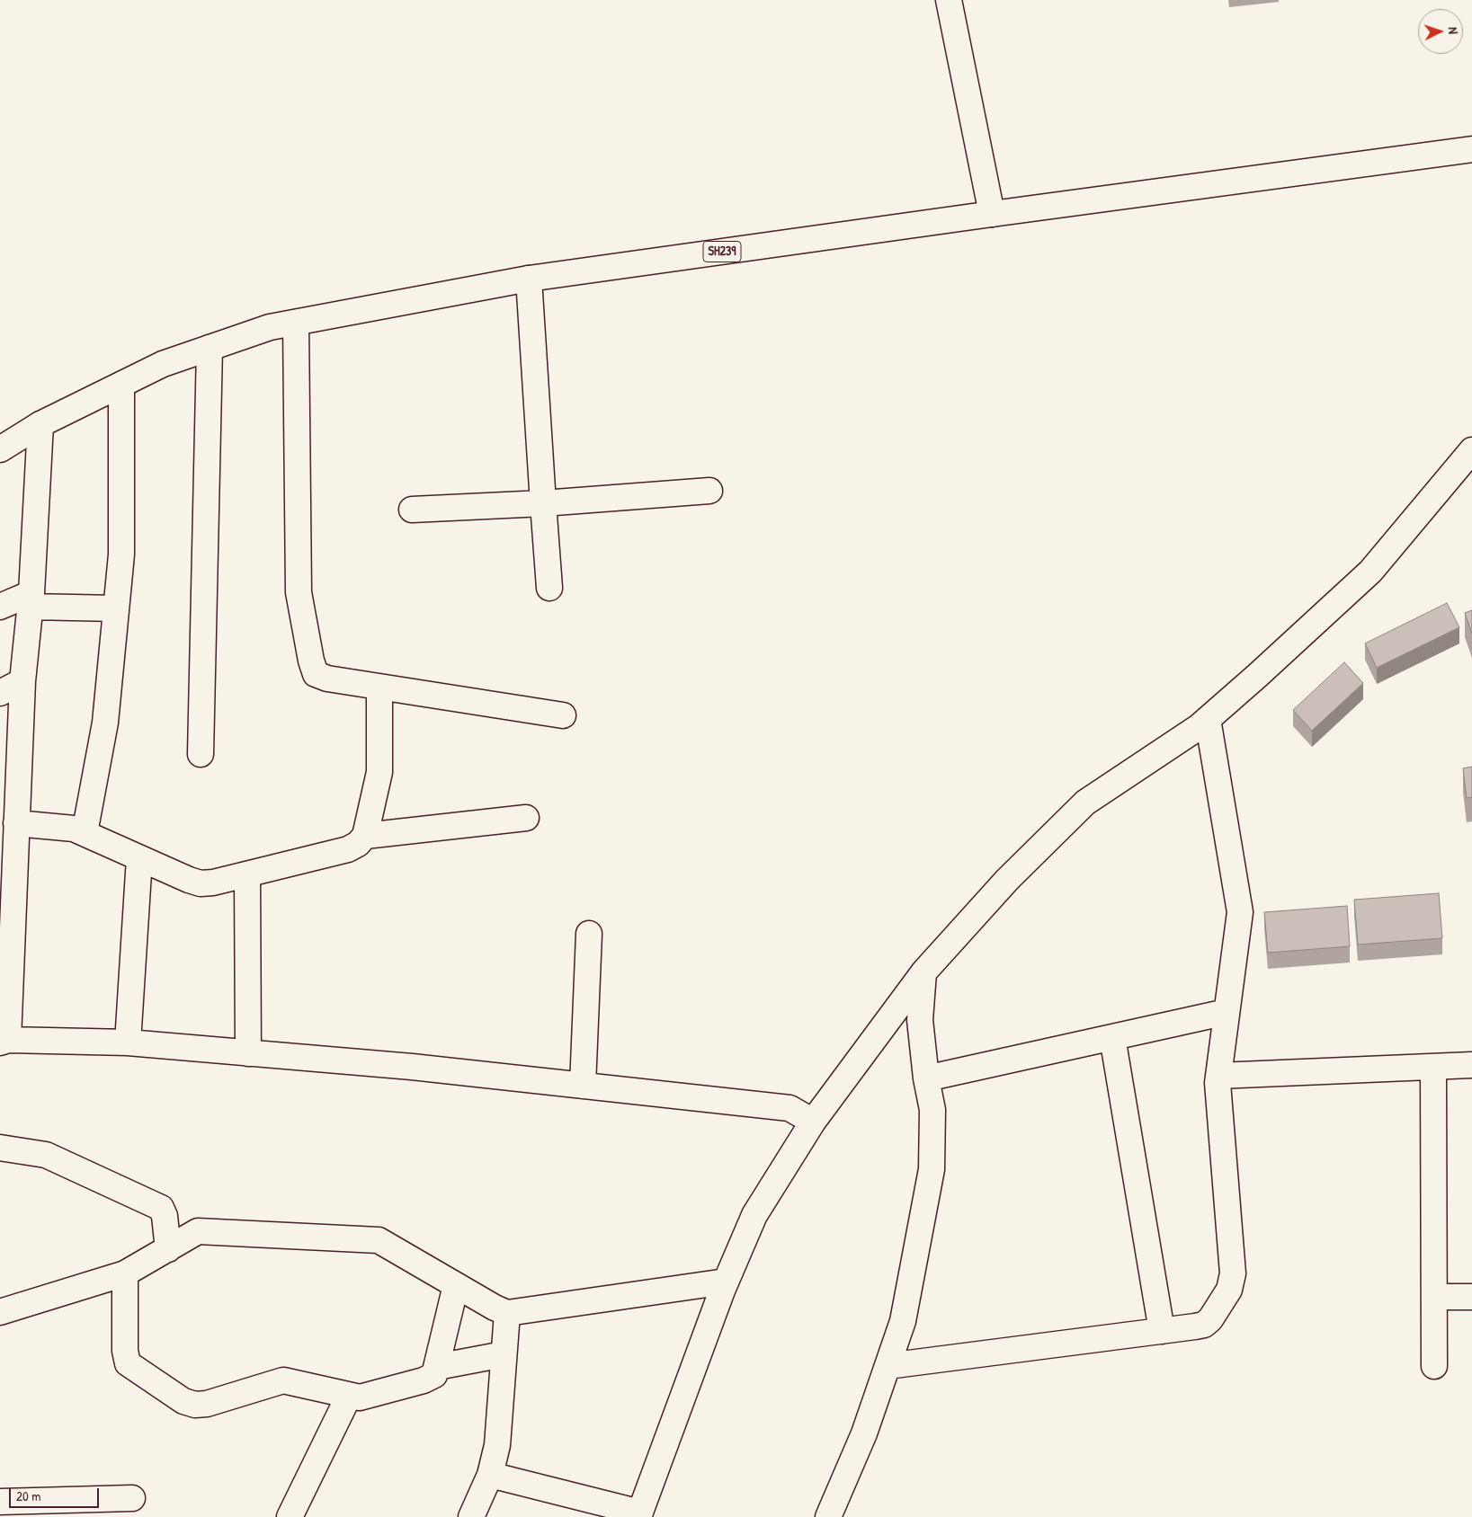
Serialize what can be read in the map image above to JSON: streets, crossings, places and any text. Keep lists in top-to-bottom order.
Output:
{
  "streets": {
    "street": ["SH239"]
  },
  "scale_bar": "20 m",
  "north": "right"
}
